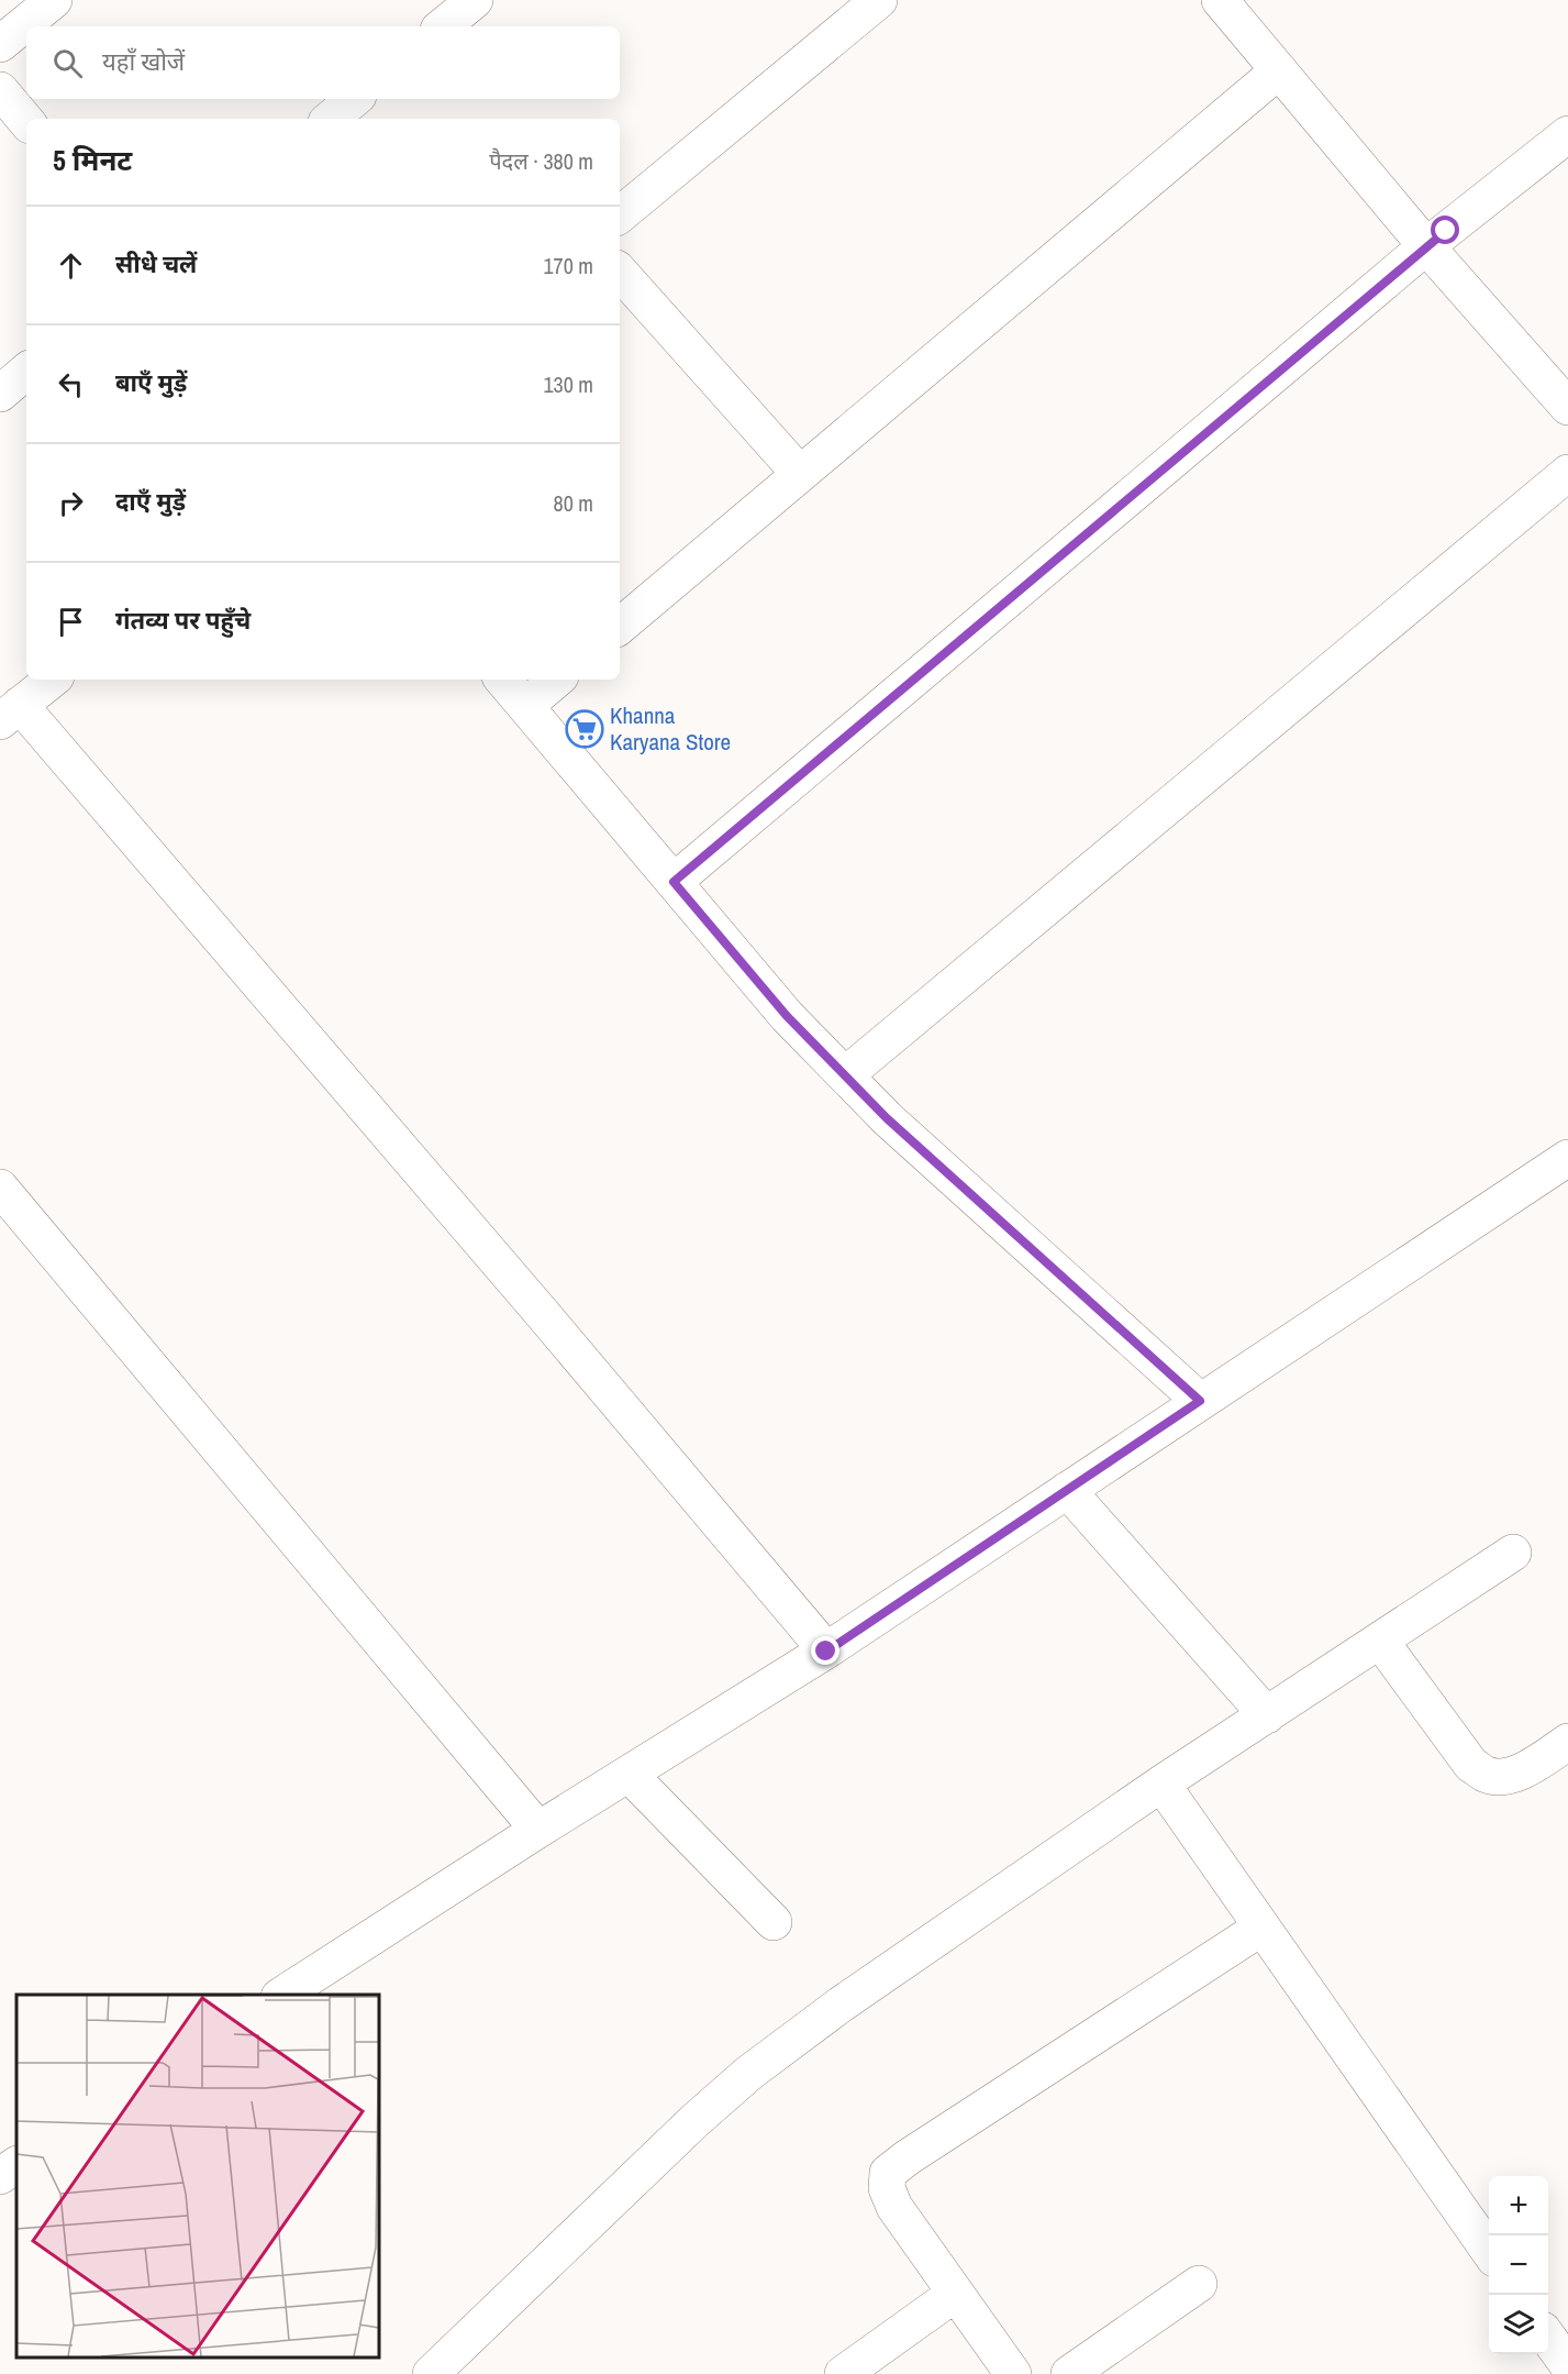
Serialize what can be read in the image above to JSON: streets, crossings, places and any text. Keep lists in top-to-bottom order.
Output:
{
  "places": {
    "supermarket": ["Khanna Karyana Store"]
  },
  "page": {
    "search": "यहाँ खोजें",
    "heading": ["5 मिनट", "पैदल · 380 m"],
    "list": [
      ["सीधे चलें", "170 m"],
      ["बाएँ मुड़ें", "130 m"],
      ["दाएँ मुड़ें", "80 m"],
      "गंतव्य पर पहुँचे"
    ],
    "map_buttons": ["+", "−"]
  }
}
